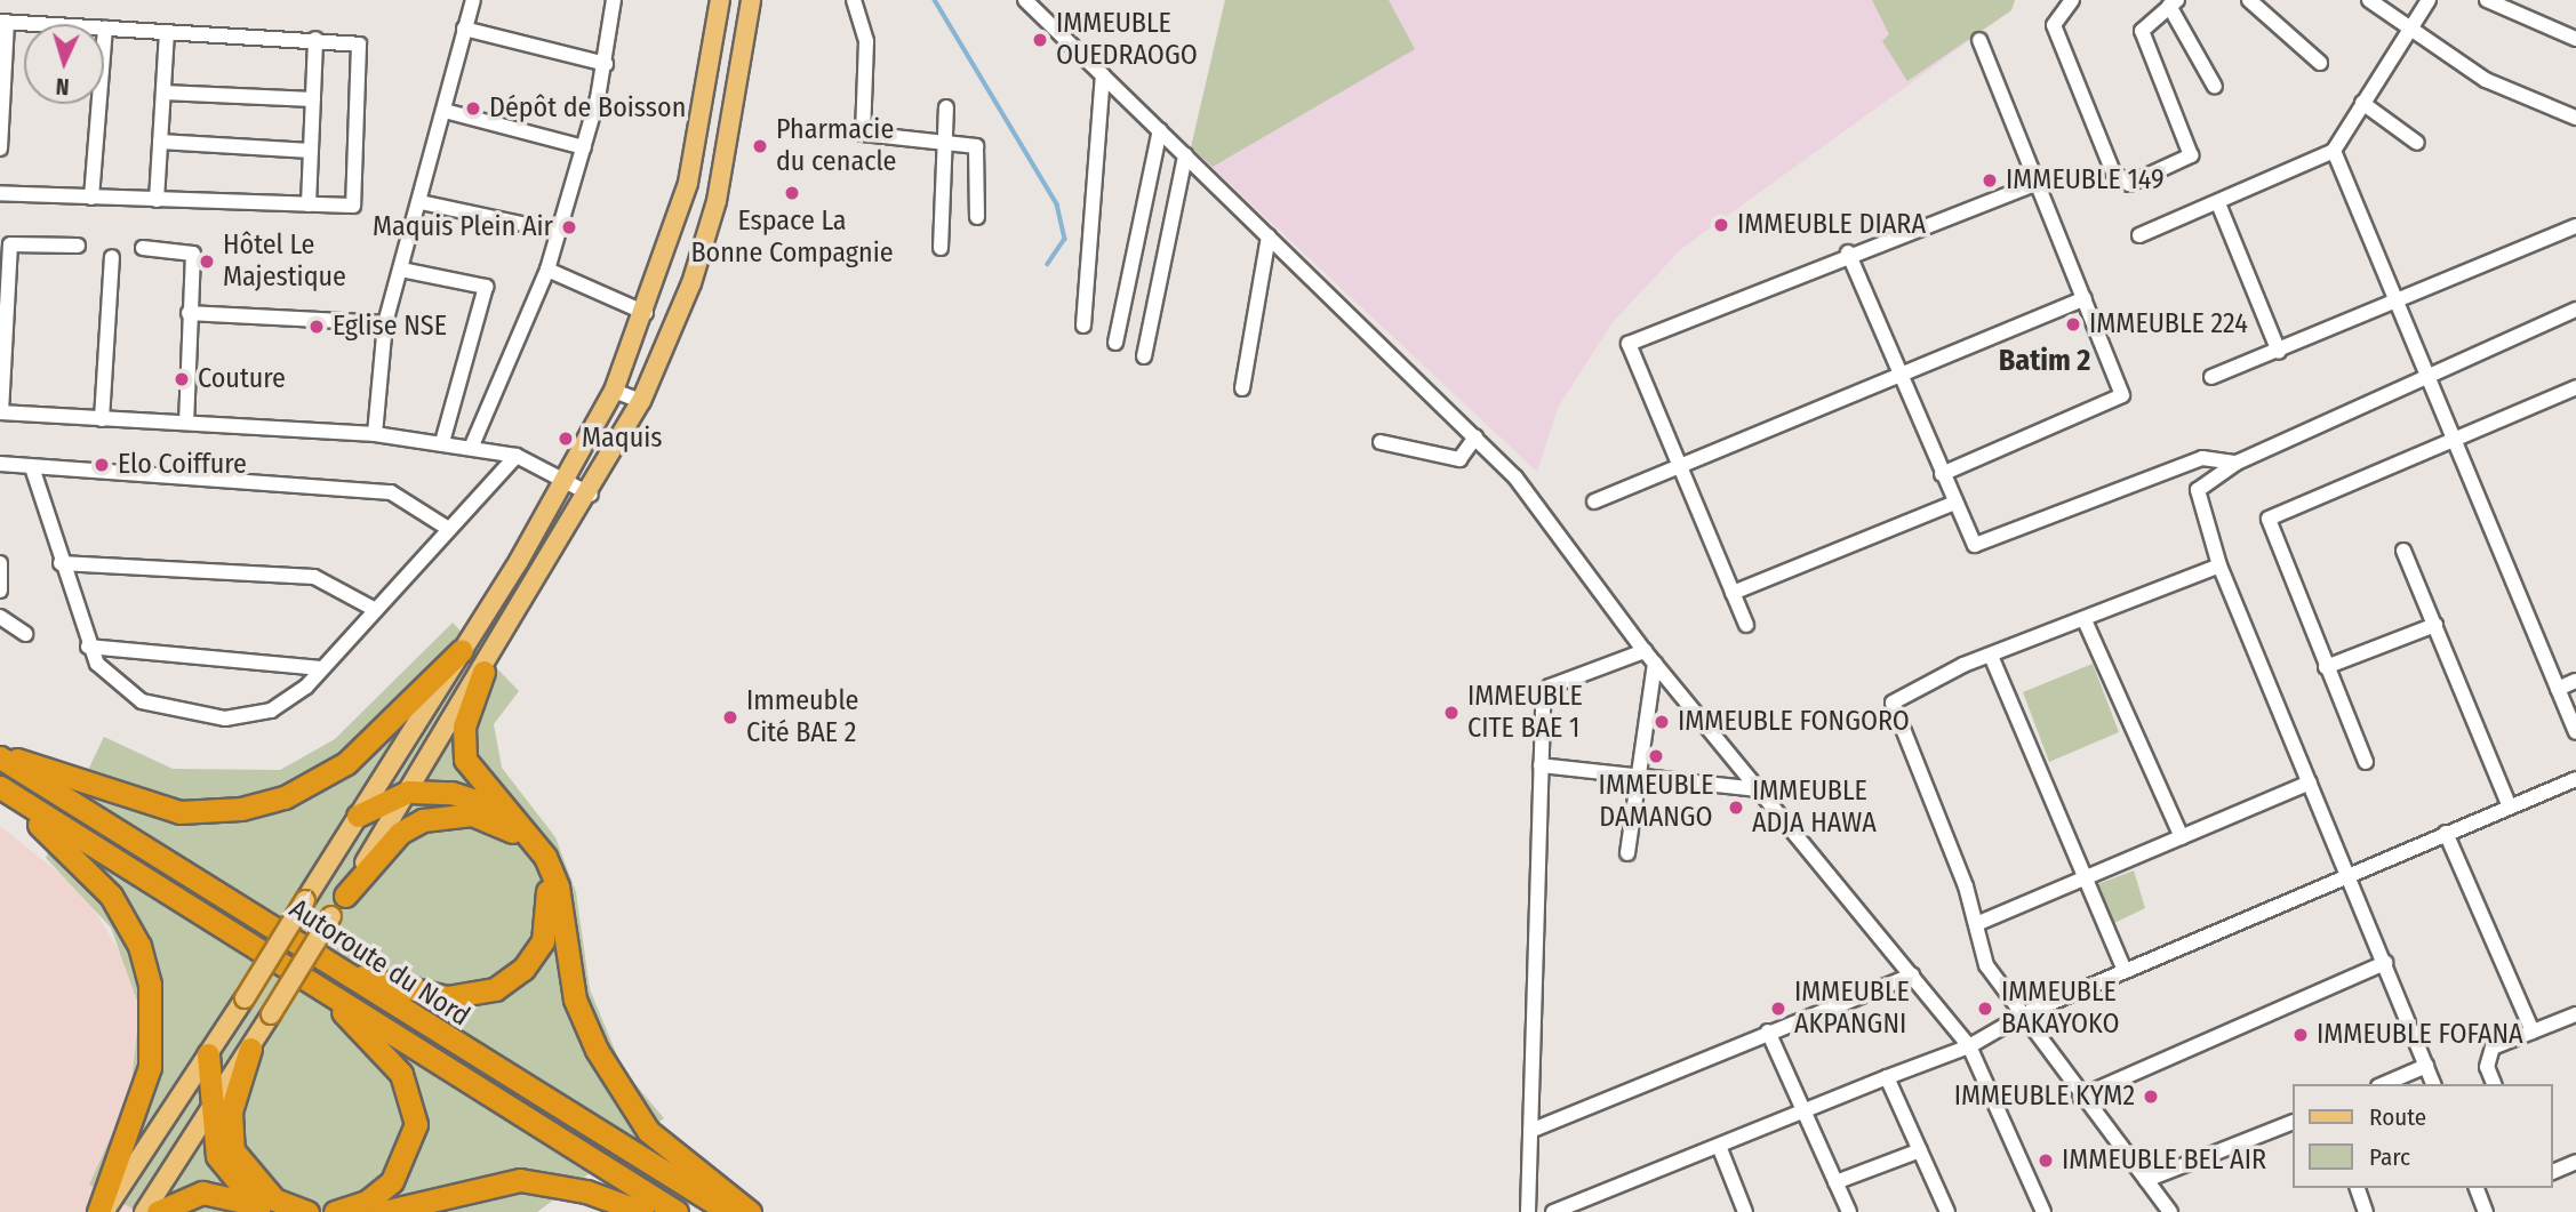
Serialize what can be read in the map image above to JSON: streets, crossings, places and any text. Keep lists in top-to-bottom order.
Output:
{
  "streets": {
    "highway": ["Autoroute du Nord"]
  },
  "districts": ["Batim 2"],
  "places": [
    "IMMEUBLE OUEDRAOGO",
    "Dépôt de Boisson",
    "Pharmacie du cenacle",
    "IMMEUBLE 149",
    "Espace La Bonne Compagnie",
    "IMMEUBLE DIARA",
    "Maquis Plein Air",
    "Hôtel Le Majestique",
    "IMMEUBLE 224",
    "Eglise NSE",
    "Couture",
    "Maquis",
    "Elo Coiffure",
    "IMMEUBLE CITE BAE 1",
    "Immeuble Cité BAE 2",
    "IMMEUBLE FONGORO",
    "IMMEUBLE DAMANGO",
    "IMMEUBLE ADJA HAWA",
    "IMMEUBLE AKPANGNI",
    "IMMEUBLE BAKAYOKO",
    "IMMEUBLE FOFANA",
    "IMMEUBLE KYM2",
    "IMMEUBLE BEL AIR"
  ],
  "legend": ["Route", "Parc"],
  "north": "bottom"
}
